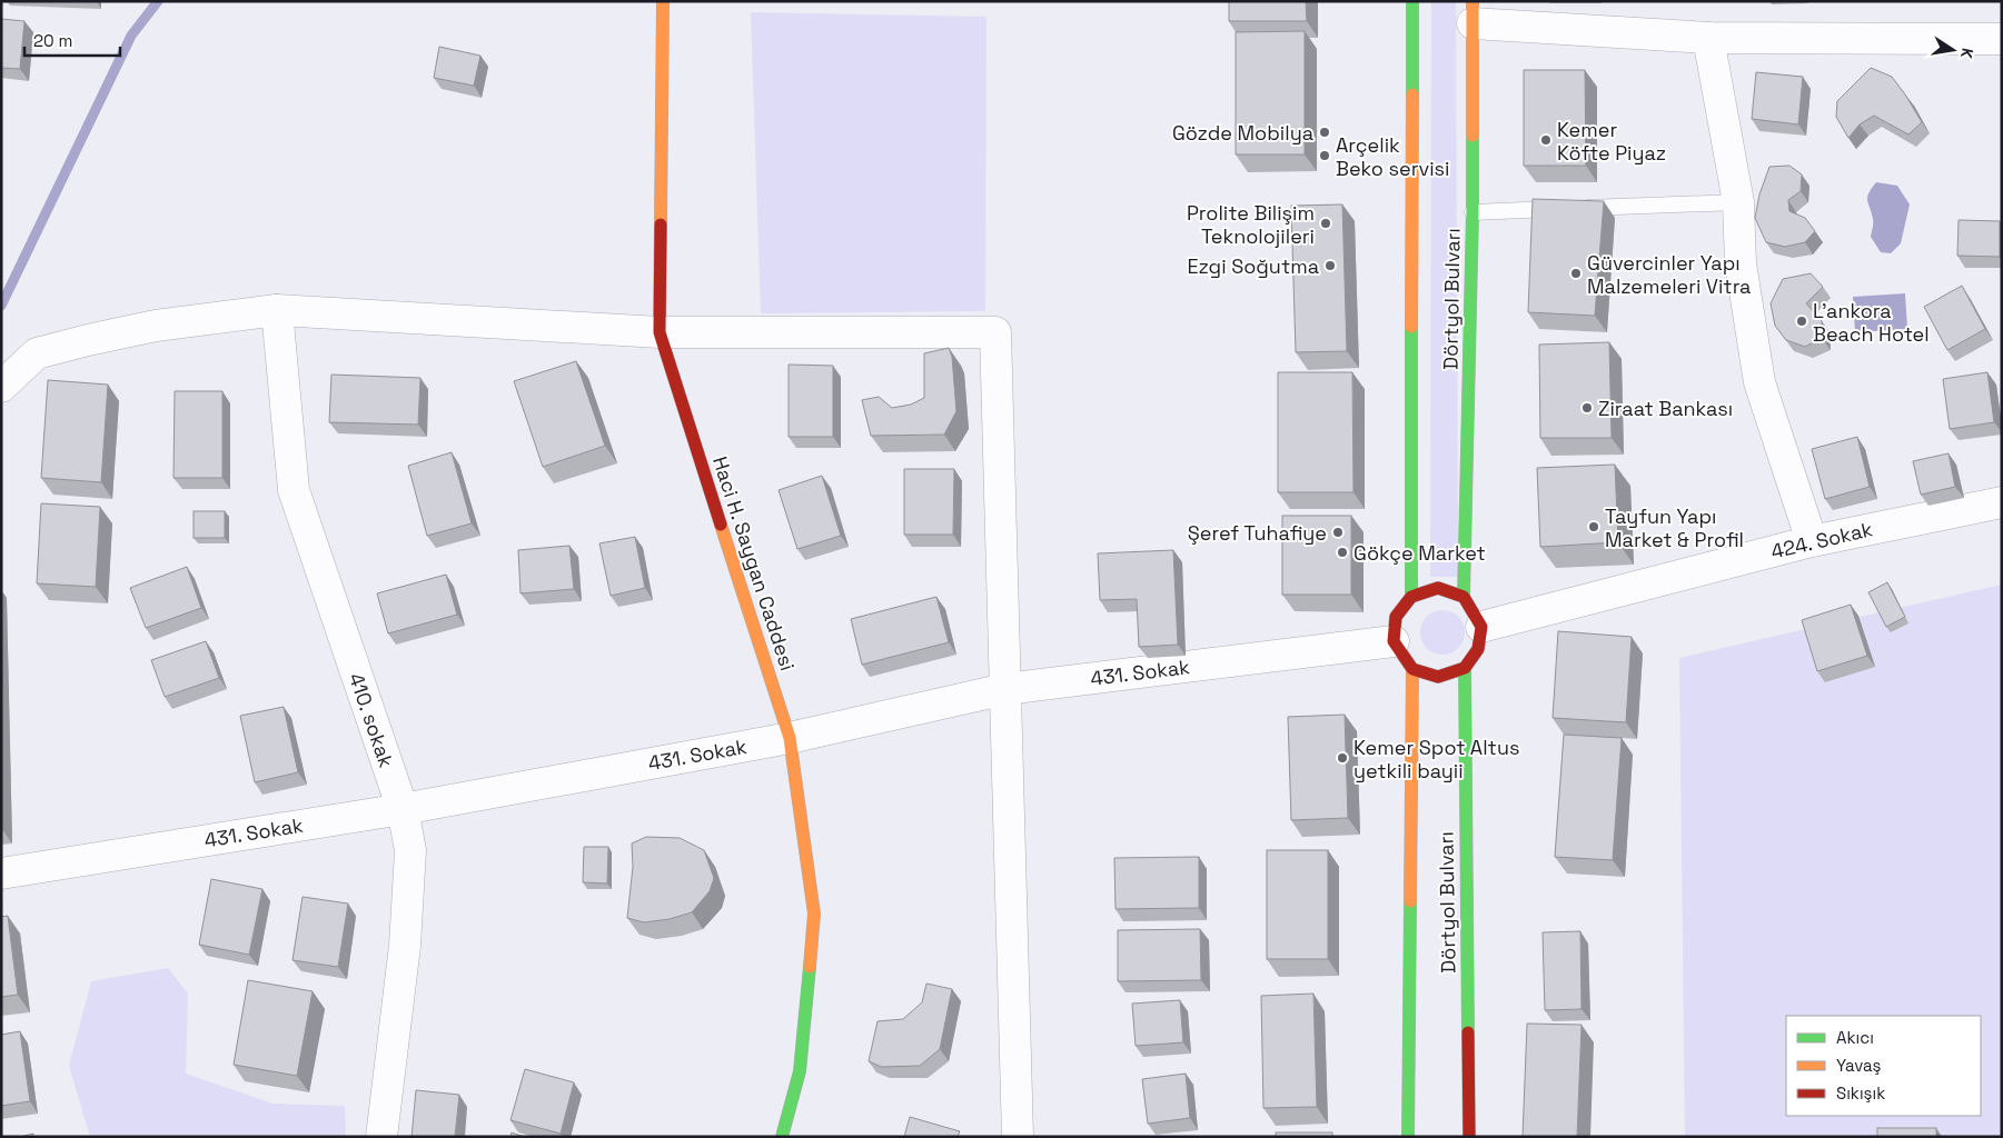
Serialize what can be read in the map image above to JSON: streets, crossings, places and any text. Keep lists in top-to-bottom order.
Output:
{
  "streets": {
    "main road": ["Dörtyol Bulvarı", "Haci H. Saygan Caddesi"],
    "street": ["424. Sokak", "431. Sokak", "410. sokak"]
  },
  "crossings": [
    ["Dörtyol Bulvarı", "424. Sokak"],
    ["Dörtyol Bulvarı", "431. Sokak"],
    ["424. Sokak", "431. Sokak"],
    ["Haci H. Saygan Caddesi", "431. Sokak"],
    ["431. Sokak", "410. sokak"]
  ],
  "places": [
    "Gözde Mobilya",
    "Kemer Köfte Piyaz",
    "Arçelik Beko servisi",
    "Prolite Bilişim Teknolojileri",
    "Ezgi Soğutma",
    "Güvercinler Yapı Malzemeleri Vitra",
    "L'ankora Beach Hotel",
    "Ziraat Bankası",
    "Tayfun Yapı Market & Profil",
    "Şeref Tuhafiye",
    "Gökçe Market",
    "Kemer Spot Altus yetkili bayii"
  ],
  "legend": ["Akıcı", "Yavaş", "Sıkışık"],
  "scale_bar": "20 m",
  "north": "right"
}
